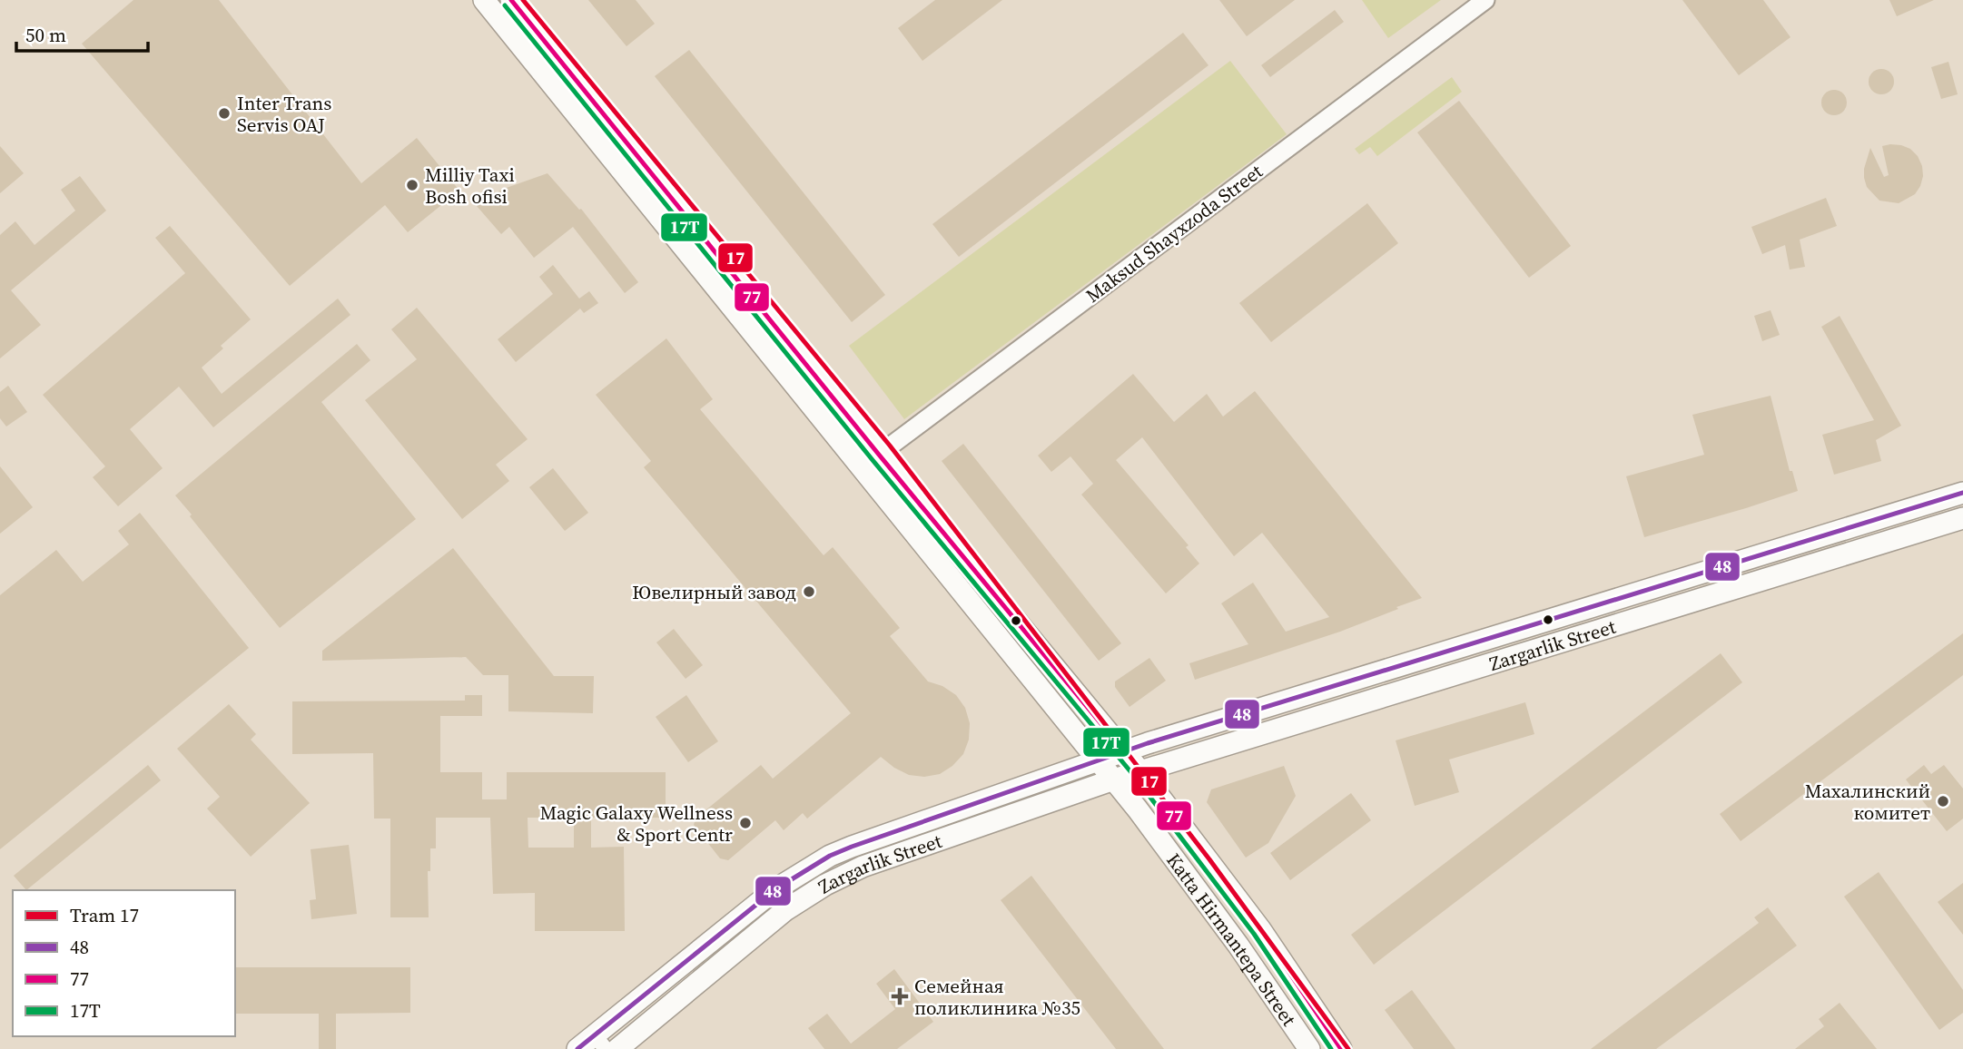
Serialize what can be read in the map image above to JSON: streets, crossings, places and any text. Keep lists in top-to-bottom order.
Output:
{
  "streets": {
    "main road": ["Zargarlik Street", "Katta Hirmаntepa Street"],
    "street": ["Maksud Shayxzoda Street"]
  },
  "crossings": [
    ["Maksud Shayxzoda Street", "Katta Hirmаntepa Street"],
    ["Zargarlik Street", "Katta Hirmаntepa Street"]
  ],
  "places": {
    "other": [
      "Inter Trans Servis OAJ",
      "Milliy Taxi Bosh ofisi",
      "Ювелирный завод",
      "Махалинский комитет",
      "Magic Galaxy Wellness & Sport Centr"
    ],
    "health": ["Семейная поликлиника №35"]
  },
  "lines": [
    "tram line 17",
    "transit line 77",
    "transit line 17T",
    "transit line 48"
  ],
  "legend": [
    "Tram 17",
    "48",
    "77",
    "17T"
  ],
  "scale_bar": "50 m"
}
